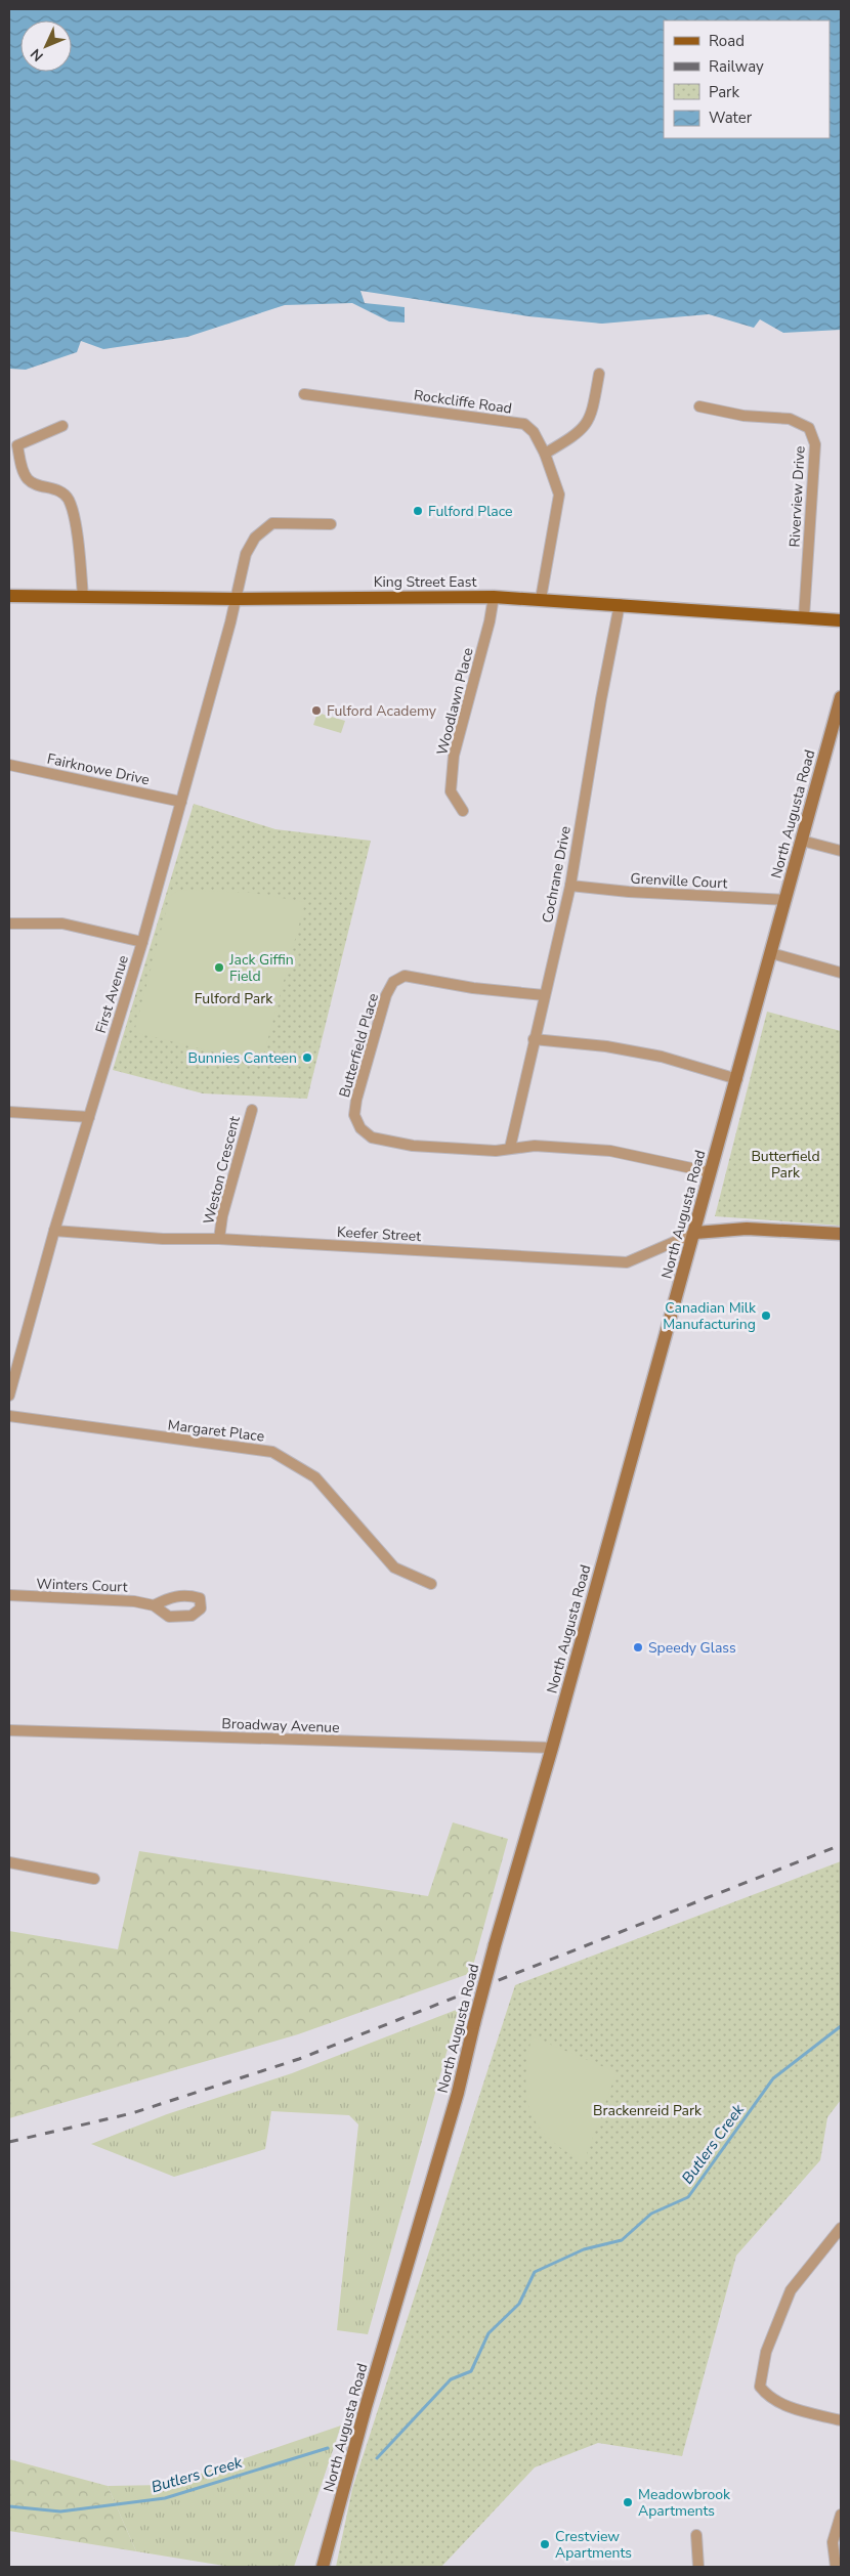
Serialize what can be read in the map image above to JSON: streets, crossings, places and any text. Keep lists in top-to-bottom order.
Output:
{
  "streets": {
    "main road": ["King Street East", "North Augusta Road"],
    "street": [
      "Rockcliffe Road",
      "Riverview Drive",
      "Woodlawn Place",
      "Fairknowe Drive",
      "Cochrane Drive",
      "Grenville Court",
      "First Avenue",
      "Butterfield Place",
      "Weston Crescent",
      "Keefer Street",
      "Margaret Place",
      "Winters Court",
      "Broadway Avenue"
    ]
  },
  "crossings": [
    ["Rockcliffe Road", "King Street East"],
    ["Riverview Drive", "King Street East"],
    ["King Street East", "Woodlawn Place"],
    ["King Street East", "Cochrane Drive"],
    ["King Street East", "First Avenue"],
    ["Fairknowe Drive", "First Avenue"],
    ["North Augusta Road", "Grenville Court"],
    ["North Augusta Road", "Butterfield Place"],
    ["North Augusta Road", "Keefer Street"],
    ["North Augusta Road", "Broadway Avenue"],
    ["Cochrane Drive", "Grenville Court"],
    ["Cochrane Drive", "Butterfield Place"],
    ["First Avenue", "Keefer Street"],
    ["Weston Crescent", "Keefer Street"]
  ],
  "water": ["Butlers Creek"],
  "parks": ["Fulford Park", "Butterfield Park", "Brackenreid Park"],
  "places": [
    "Fulford Place",
    "Fulford Academy",
    "Jack Giffin Field",
    "Bunnies Canteen",
    "Canadian Milk Manufacturing",
    "Speedy Glass",
    "Meadowbrook Apartments",
    "Crestview Apartments"
  ],
  "legend": [
    "Road",
    "Railway",
    "Park",
    "Water"
  ],
  "north": "bottom left"
}
